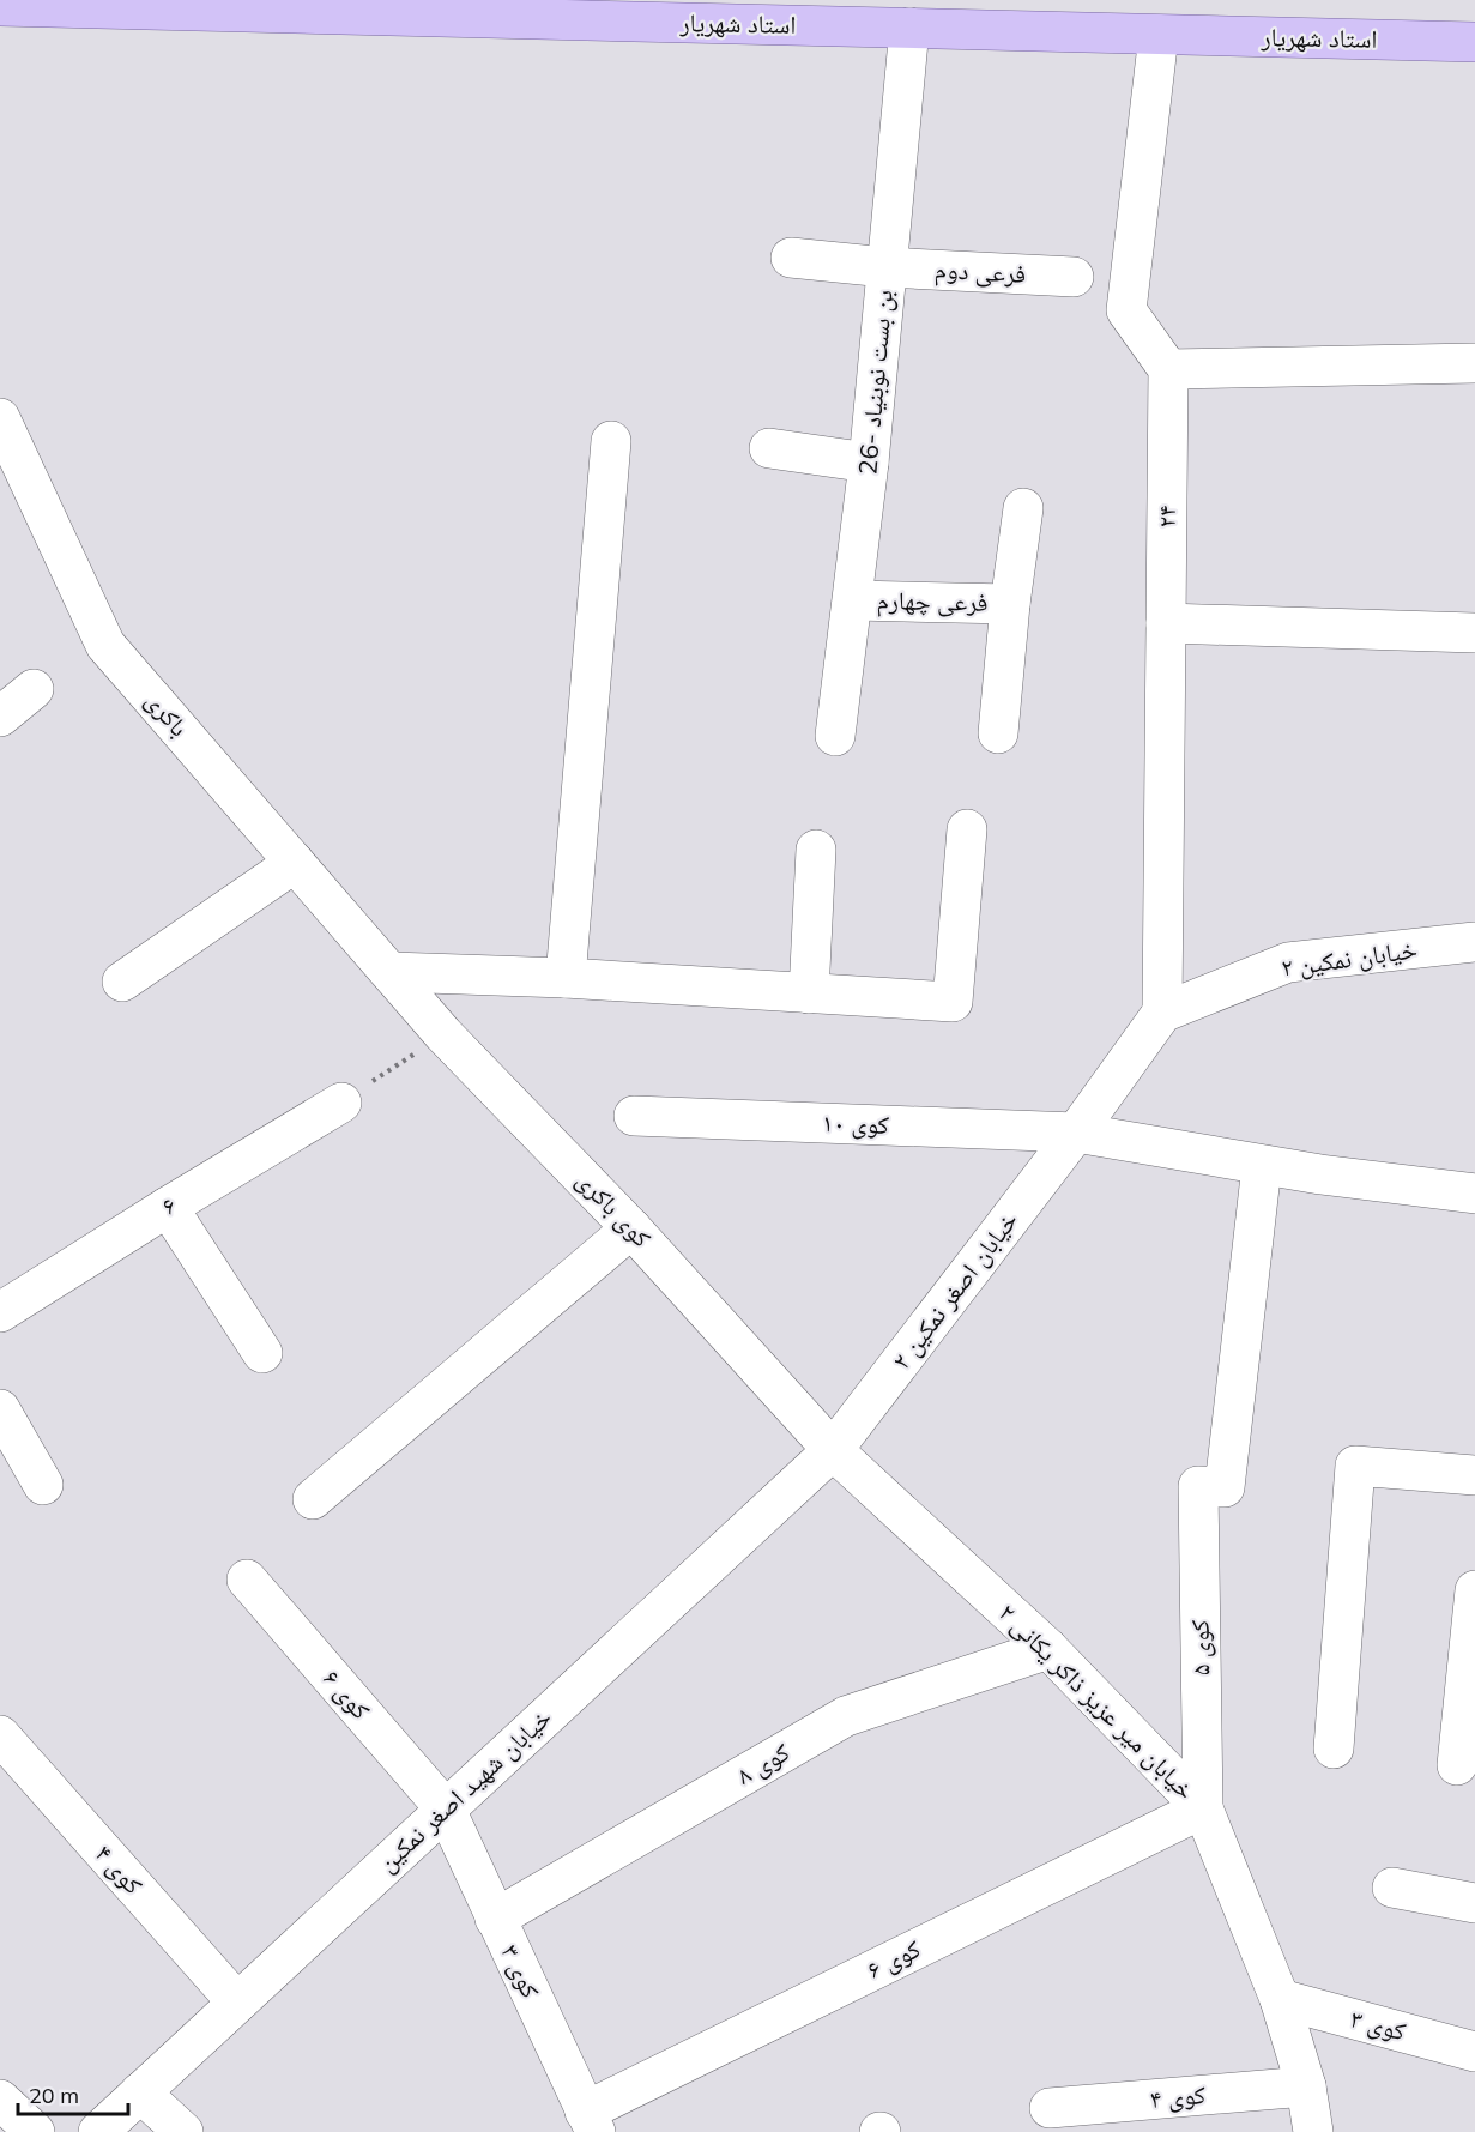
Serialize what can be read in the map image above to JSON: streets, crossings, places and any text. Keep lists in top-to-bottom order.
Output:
{
  "streets": {
    "main road": ["استاد شهریار"],
    "street": [
      "فرعی دوم",
      "26- بن بست نوبنیاد",
      "۲۴",
      "فرعی چهارم",
      "باکری",
      "خیابان نمکین ۲",
      "کوی ۱۰",
      "۶",
      "کوی باکری",
      "خیابان اصغر نمکین ۲",
      "کوی ۵",
      "کوی ۶",
      "۲ خیابان میر عزیز ذاکر یکانی",
      "کوی ۸",
      "خیابان شهید اصغر نمکین",
      "کوی ۴",
      "کوی ۳"
    ]
  },
  "crossings": [
    ["استاد شهریار", "26- بن بست نوبنیاد"],
    ["فرعی دوم", "26- بن بست نوبنیاد"],
    ["26- بن بست نوبنیاد", "فرعی چهارم"],
    ["۲۴", "خیابان نمکین ۲"],
    ["باکری", "کوی باکری"],
    ["کوی ۱۰", "خیابان اصغر نمکین ۲"],
    ["کوی ۱۰", "کوی ۵"],
    ["کوی باکری", "خیابان اصغر نمکین ۲"],
    ["کوی باکری", "۲ خیابان میر عزیز ذاکر یکانی"],
    ["کوی باکری", "خیابان شهید اصغر نمکین"],
    ["خیابان اصغر نمکین ۲", "۲ خیابان میر عزیز ذاکر یکانی"],
    ["خیابان اصغر نمکین ۲", "خیابان شهید اصغر نمکین"],
    ["کوی ۵", "کوی ۶"],
    ["کوی ۵", "۲ خیابان میر عزیز ذاکر یکانی"],
    ["کوی ۶", "۲ خیابان میر عزیز ذاکر یکانی"],
    ["کوی ۶", "خیابان شهید اصغر نمکین"],
    ["کوی ۶", "کوی ۳"],
    ["۲ خیابان میر عزیز ذاکر یکانی", "کوی ۸"],
    ["۲ خیابان میر عزیز ذاکر یکانی", "خیابان شهید اصغر نمکین"],
    ["۲ خیابان میر عزیز ذاکر یکانی", "کوی ۴"],
    ["۲ خیابان میر عزیز ذاکر یکانی", "کوی ۳"],
    ["کوی ۸", "کوی ۳"],
    ["خیابان شهید اصغر نمکین", "کوی ۴"],
    ["خیابان شهید اصغر نمکین", "کوی ۳"]
  ],
  "scale_bar": "20 m"
}
